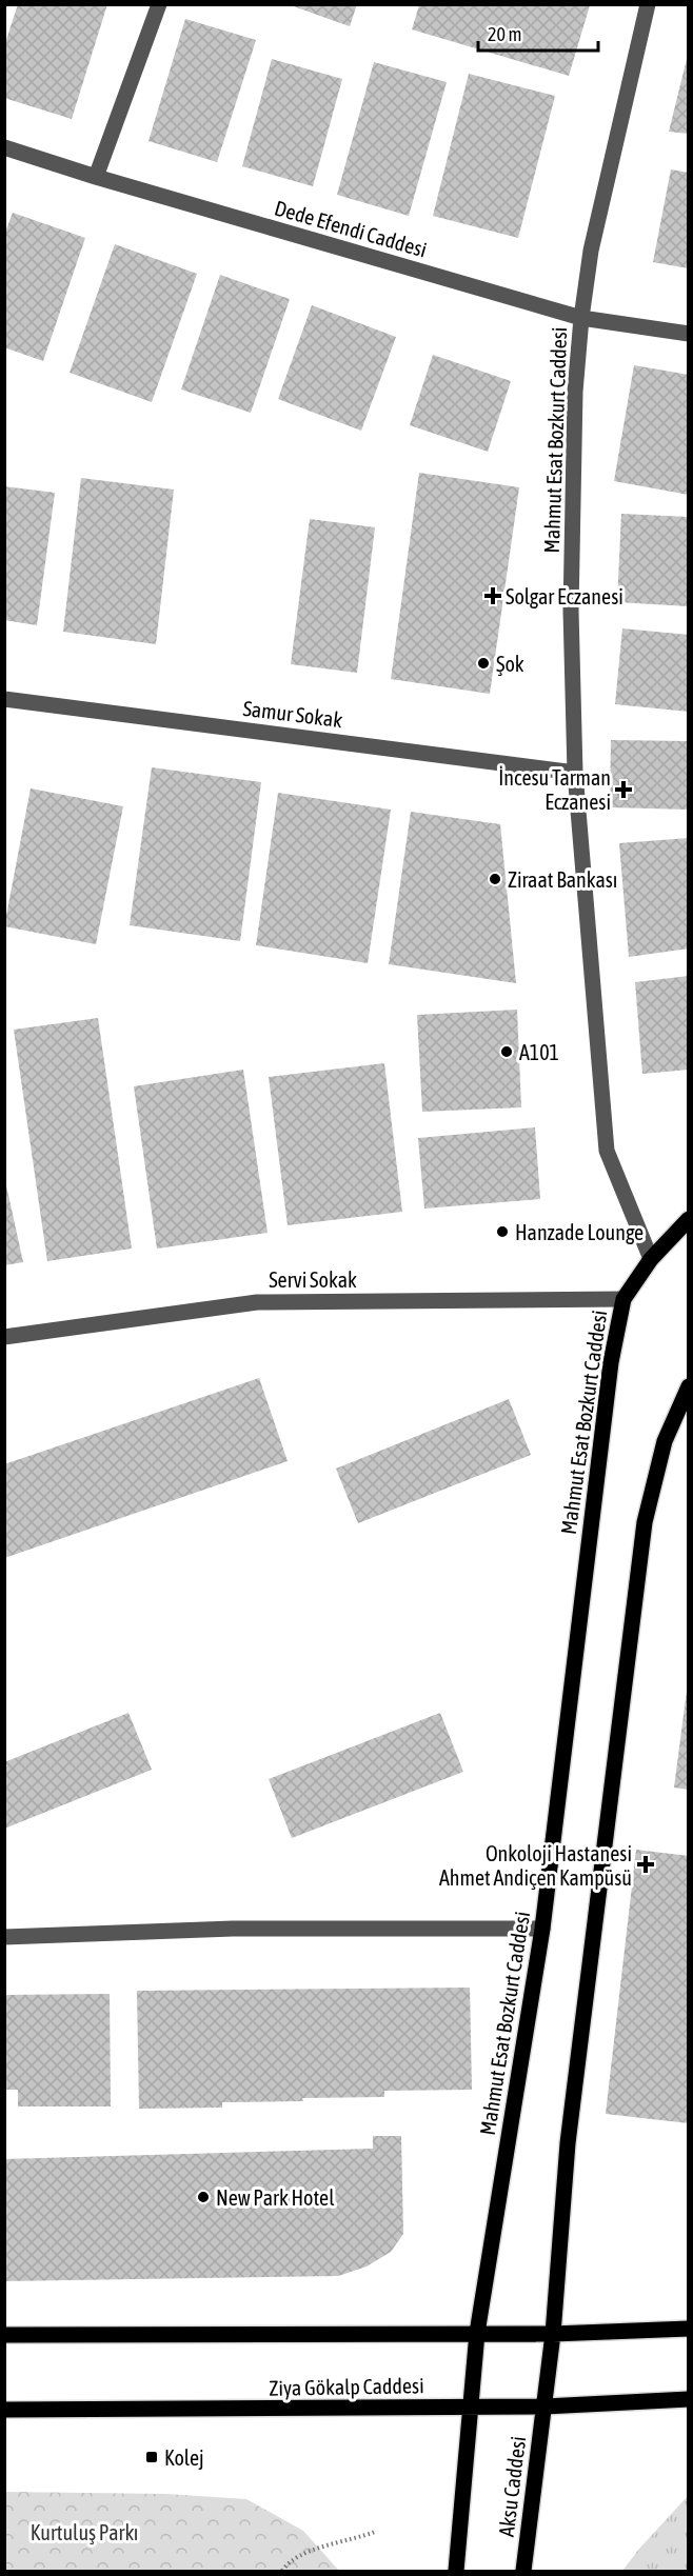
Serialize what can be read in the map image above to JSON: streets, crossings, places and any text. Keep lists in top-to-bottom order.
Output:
{
  "streets": {
    "main road": ["Mahmut Esat Bozkurt Caddesi", "Ziya Gökalp Caddesi", "Aksu Caddesi"],
    "street": ["Dede Efendi Caddesi", "Samur Sokak", "Servi Sokak"]
  },
  "crossings": [
    ["Dede Efendi Caddesi", "Mahmut Esat Bozkurt Caddesi"],
    ["Mahmut Esat Bozkurt Caddesi", "Samur Sokak"],
    ["Mahmut Esat Bozkurt Caddesi", "Servi Sokak"],
    ["Mahmut Esat Bozkurt Caddesi", "Ziya Gökalp Caddesi"],
    ["Ziya Gökalp Caddesi", "Aksu Caddesi"]
  ],
  "parks": ["Kurtuluş Parkı"],
  "places": {
    "health": ["Solgar Eczanesi", "İncesu Tarman Eczanesi", "Onkoloji Hastanesi Ahmet Andiçen Kampüsü"],
    "other": [
      "Şok",
      "Ziraat Bankası",
      "A101",
      "Hanzade Lounge",
      "New Park Hotel"
    ],
    "transit": ["Kolej"]
  },
  "scale_bar": "20 m"
}
